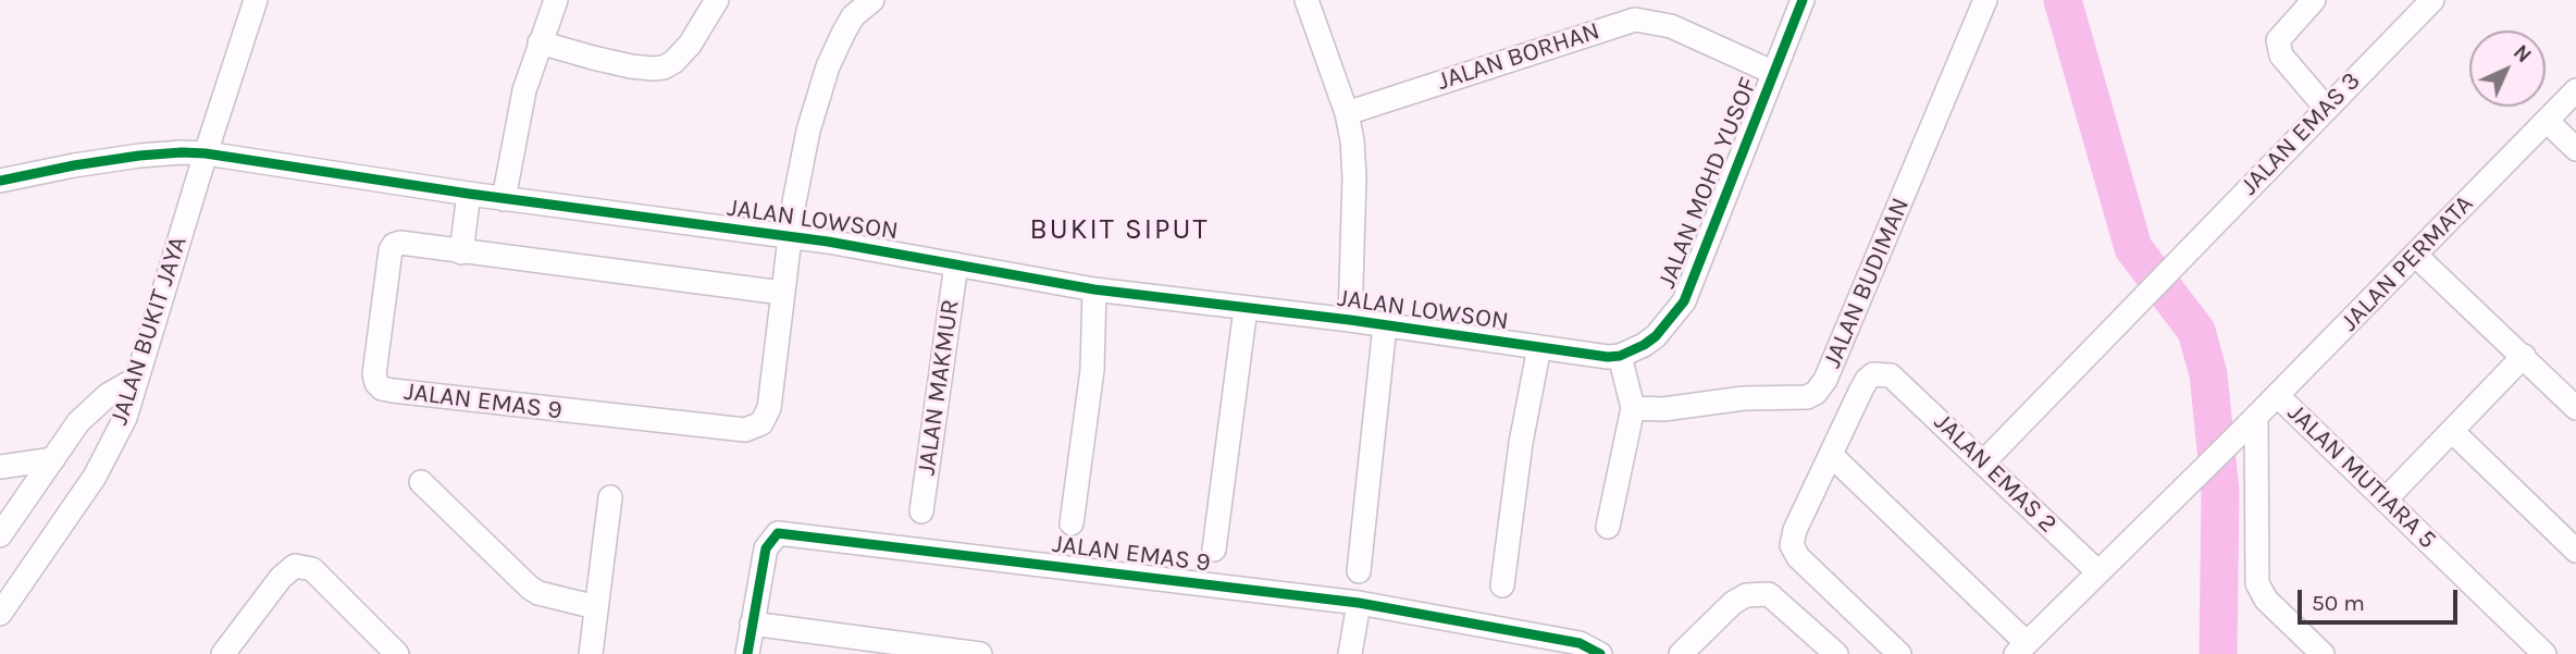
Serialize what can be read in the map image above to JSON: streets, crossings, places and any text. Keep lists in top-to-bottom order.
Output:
{
  "streets": {
    "street": [
      "JALAN BORHAN",
      "JALAN EMAS 3",
      "JALAN MOHD YUSOF",
      "JALAN LOWSON",
      "JALAN PERMATA",
      "JALAN BUDIMAN",
      "JALAN BUKIT JAYA",
      "JALAN MAKMUR",
      "JALAN EMAS 9",
      "JALAN EMAS 2",
      "JALAN MUTIARA 5"
    ]
  },
  "crossings": [
    ["JALAN BORHAN", "JALAN MOHD YUSOF"],
    ["JALAN EMAS 3", "JALAN EMAS 2"],
    ["JALAN MOHD YUSOF", "JALAN LOWSON"],
    ["JALAN LOWSON", "JALAN BUKIT JAYA"],
    ["JALAN LOWSON", "JALAN MAKMUR"],
    ["JALAN LOWSON", "JALAN EMAS 9"],
    ["JALAN PERMATA", "JALAN EMAS 2"],
    ["JALAN PERMATA", "JALAN MUTIARA 5"]
  ],
  "districts": ["BUKIT SIPUT"],
  "scale_bar": "50 m",
  "north": "top right"
}
